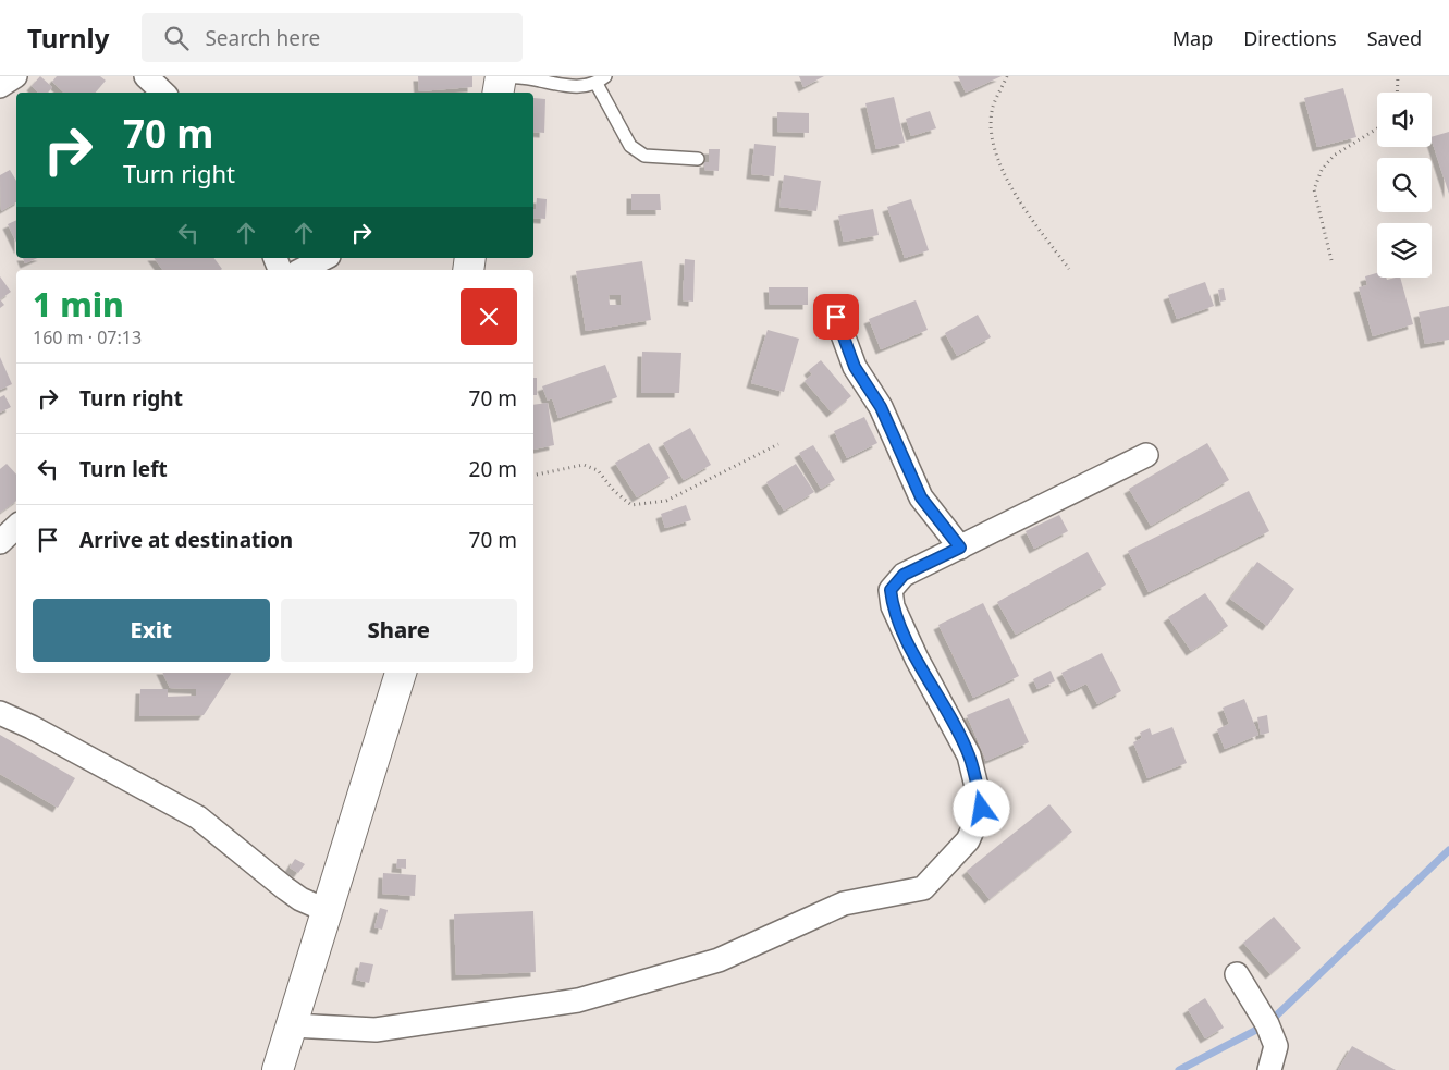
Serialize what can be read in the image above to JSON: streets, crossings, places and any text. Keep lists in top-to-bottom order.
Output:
{
  "page": {
    "header": "Turnly",
    "search": "Search here",
    "nav": ["Map", "Directions", "Saved"],
    "turn": ["70 m", "Turn right"],
    "heading": ["1 min", "160 m · 07:13"],
    "list": [
      {
        "name": "Turn right",
        "value": "70 m"
      },
      {
        "name": "Turn left",
        "value": "20 m"
      },
      {
        "name": "Arrive at destination",
        "value": "70 m"
      }
    ],
    "buttons": ["Exit", "Share"]
  }
}
